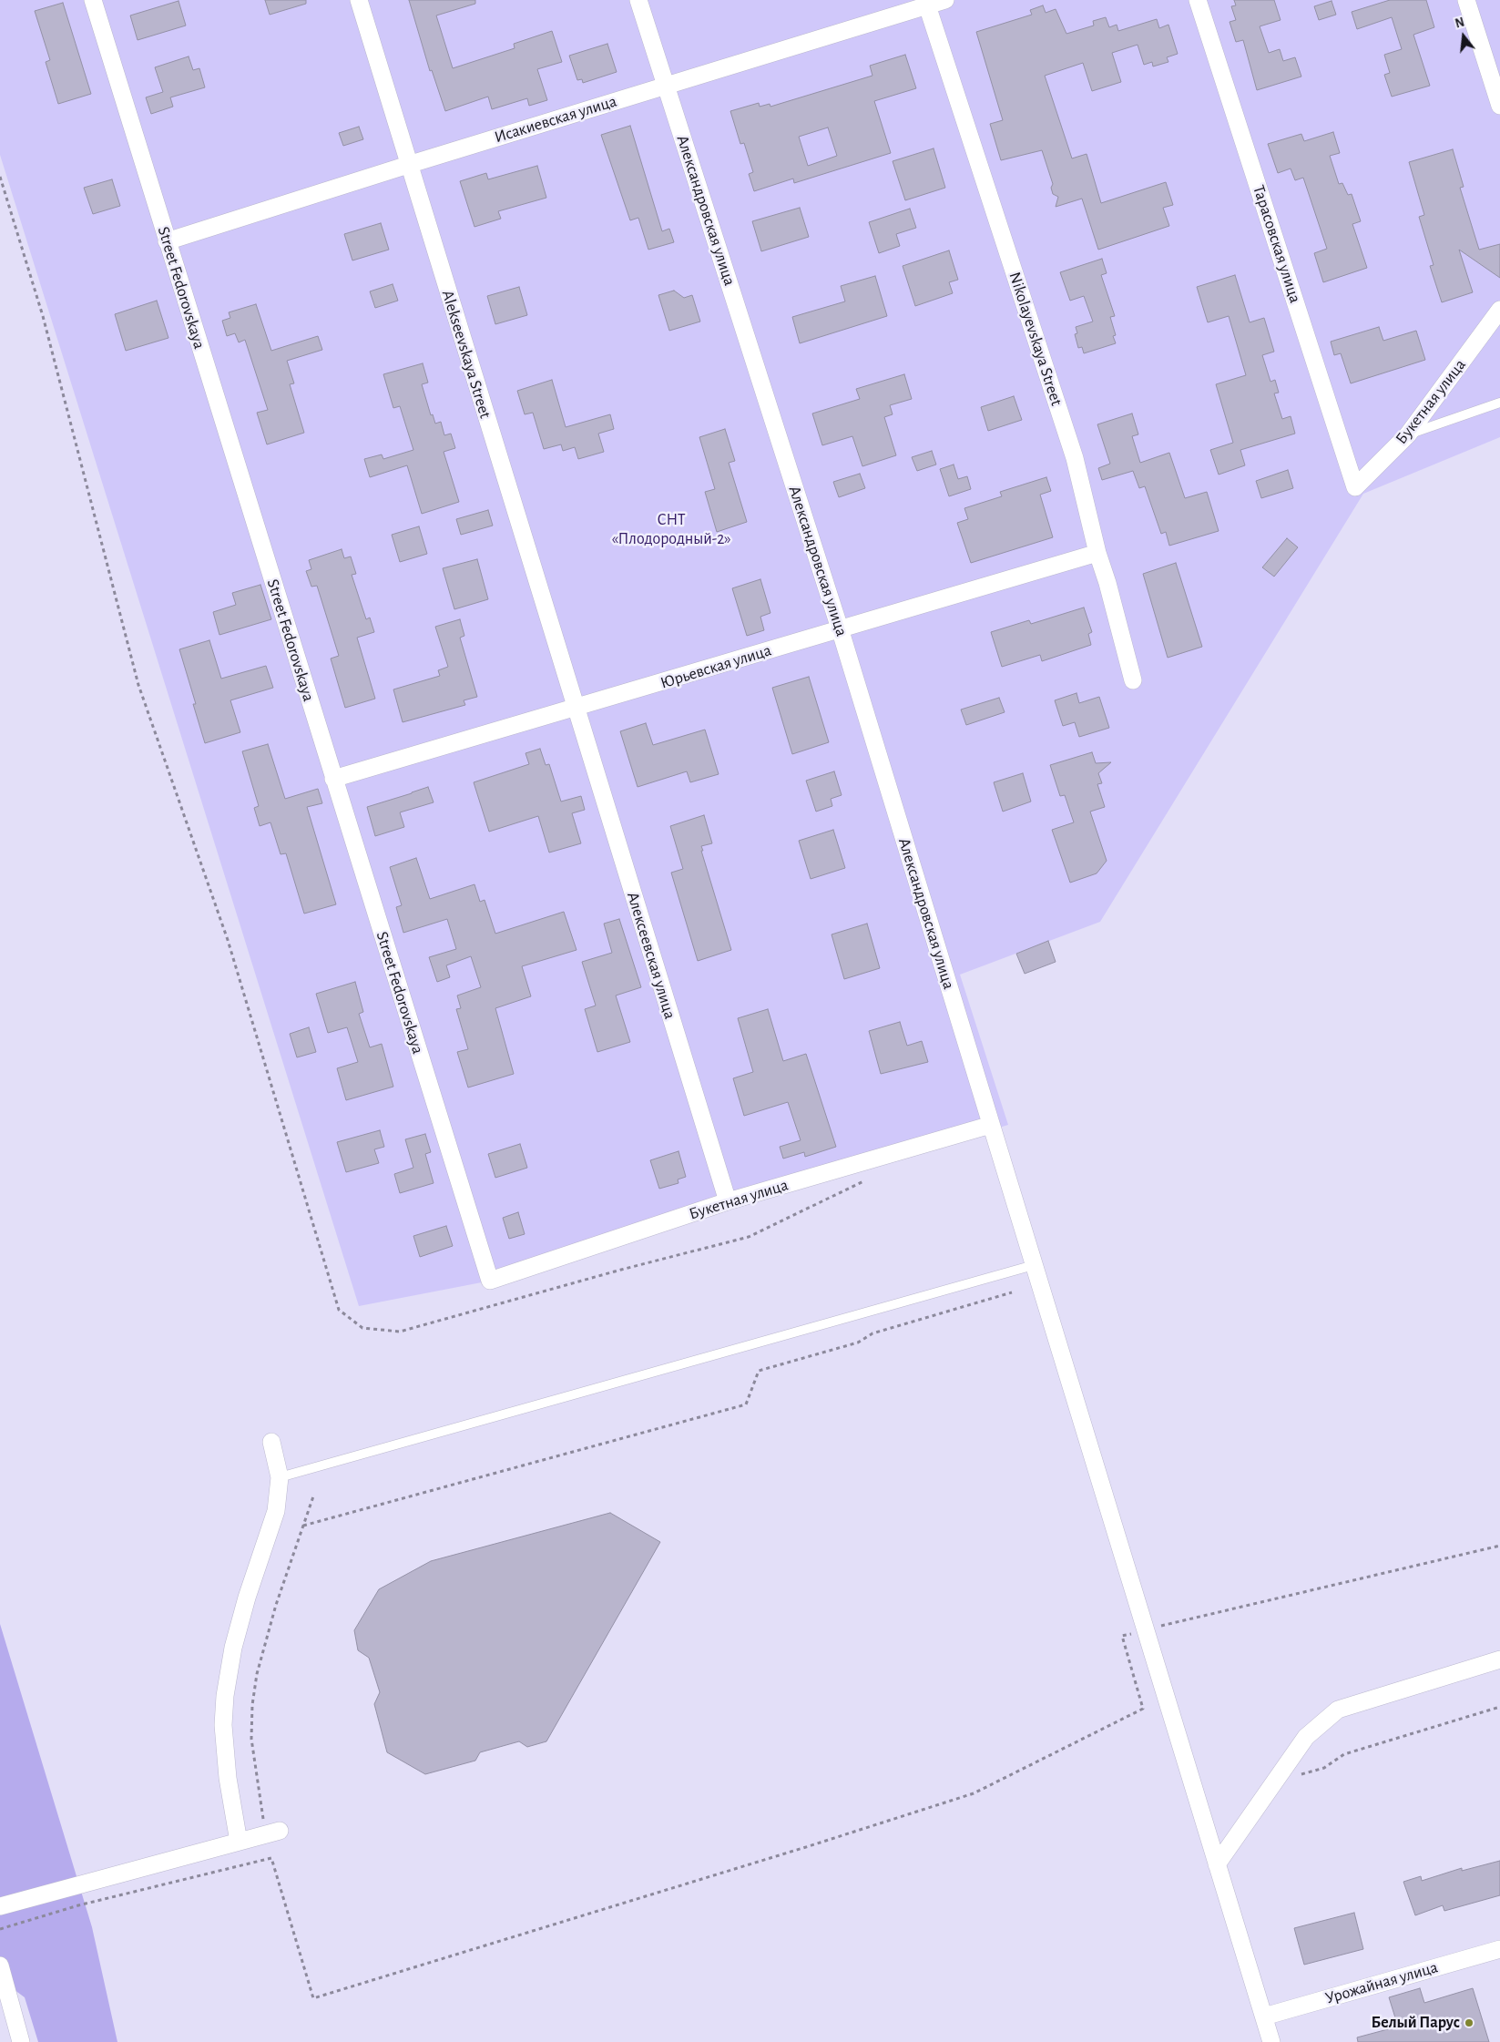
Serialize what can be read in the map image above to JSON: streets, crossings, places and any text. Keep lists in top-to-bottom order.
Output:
{
  "streets": {
    "street": [
      "Исакиевская улица",
      "Александровская улица",
      "Тарасовская улица",
      "Street Fedorovskaya",
      "Nikolayevskaya Street",
      "Alekseevskaya Street",
      "Букетная улица",
      "Юрьевская улица",
      "Алексеевская улица",
      "Урожайная улица"
    ]
  },
  "crossings": [
    ["Исакиевская улица", "Александровская улица"],
    ["Исакиевская улица", "Street Fedorovskaya"],
    ["Исакиевская улица", "Nikolayevskaya Street"],
    ["Исакиевская улица", "Alekseevskaya Street"],
    ["Александровская улица", "Букетная улица"],
    ["Александровская улица", "Юрьевская улица"],
    ["Александровская улица", "Урожайная улица"],
    ["Тарасовская улица", "Букетная улица"],
    ["Street Fedorovskaya", "Букетная улица"],
    ["Street Fedorovskaya", "Юрьевская улица"],
    ["Nikolayevskaya Street", "Юрьевская улица"],
    ["Alekseevskaya Street", "Юрьевская улица"],
    ["Alekseevskaya Street", "Алексеевская улица"],
    ["Букетная улица", "Алексеевская улица"],
    ["Юрьевская улица", "Алексеевская улица"]
  ],
  "parks": ["СНТ «Плодородный-2»"],
  "places": ["Белый Парус"],
  "north": "top"
}
